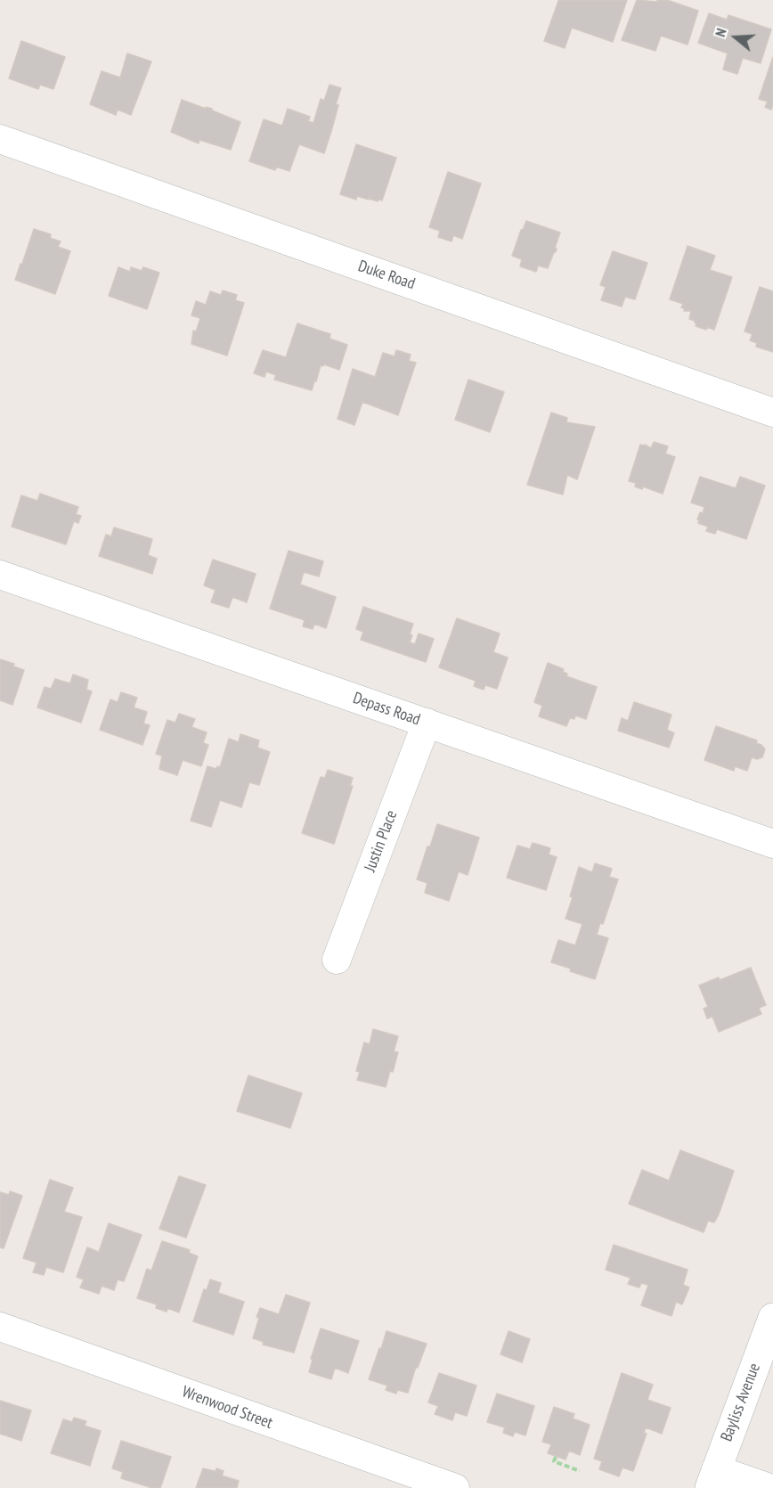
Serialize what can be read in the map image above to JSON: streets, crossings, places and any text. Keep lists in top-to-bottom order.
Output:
{
  "streets": {
    "street": [
      "Duke Road",
      "Depass Road",
      "Justin Place",
      "Bayliss Avenue",
      "Wrenwood Street"
    ]
  },
  "crossings": [
    ["Depass Road", "Justin Place"]
  ],
  "north": "left"
}
